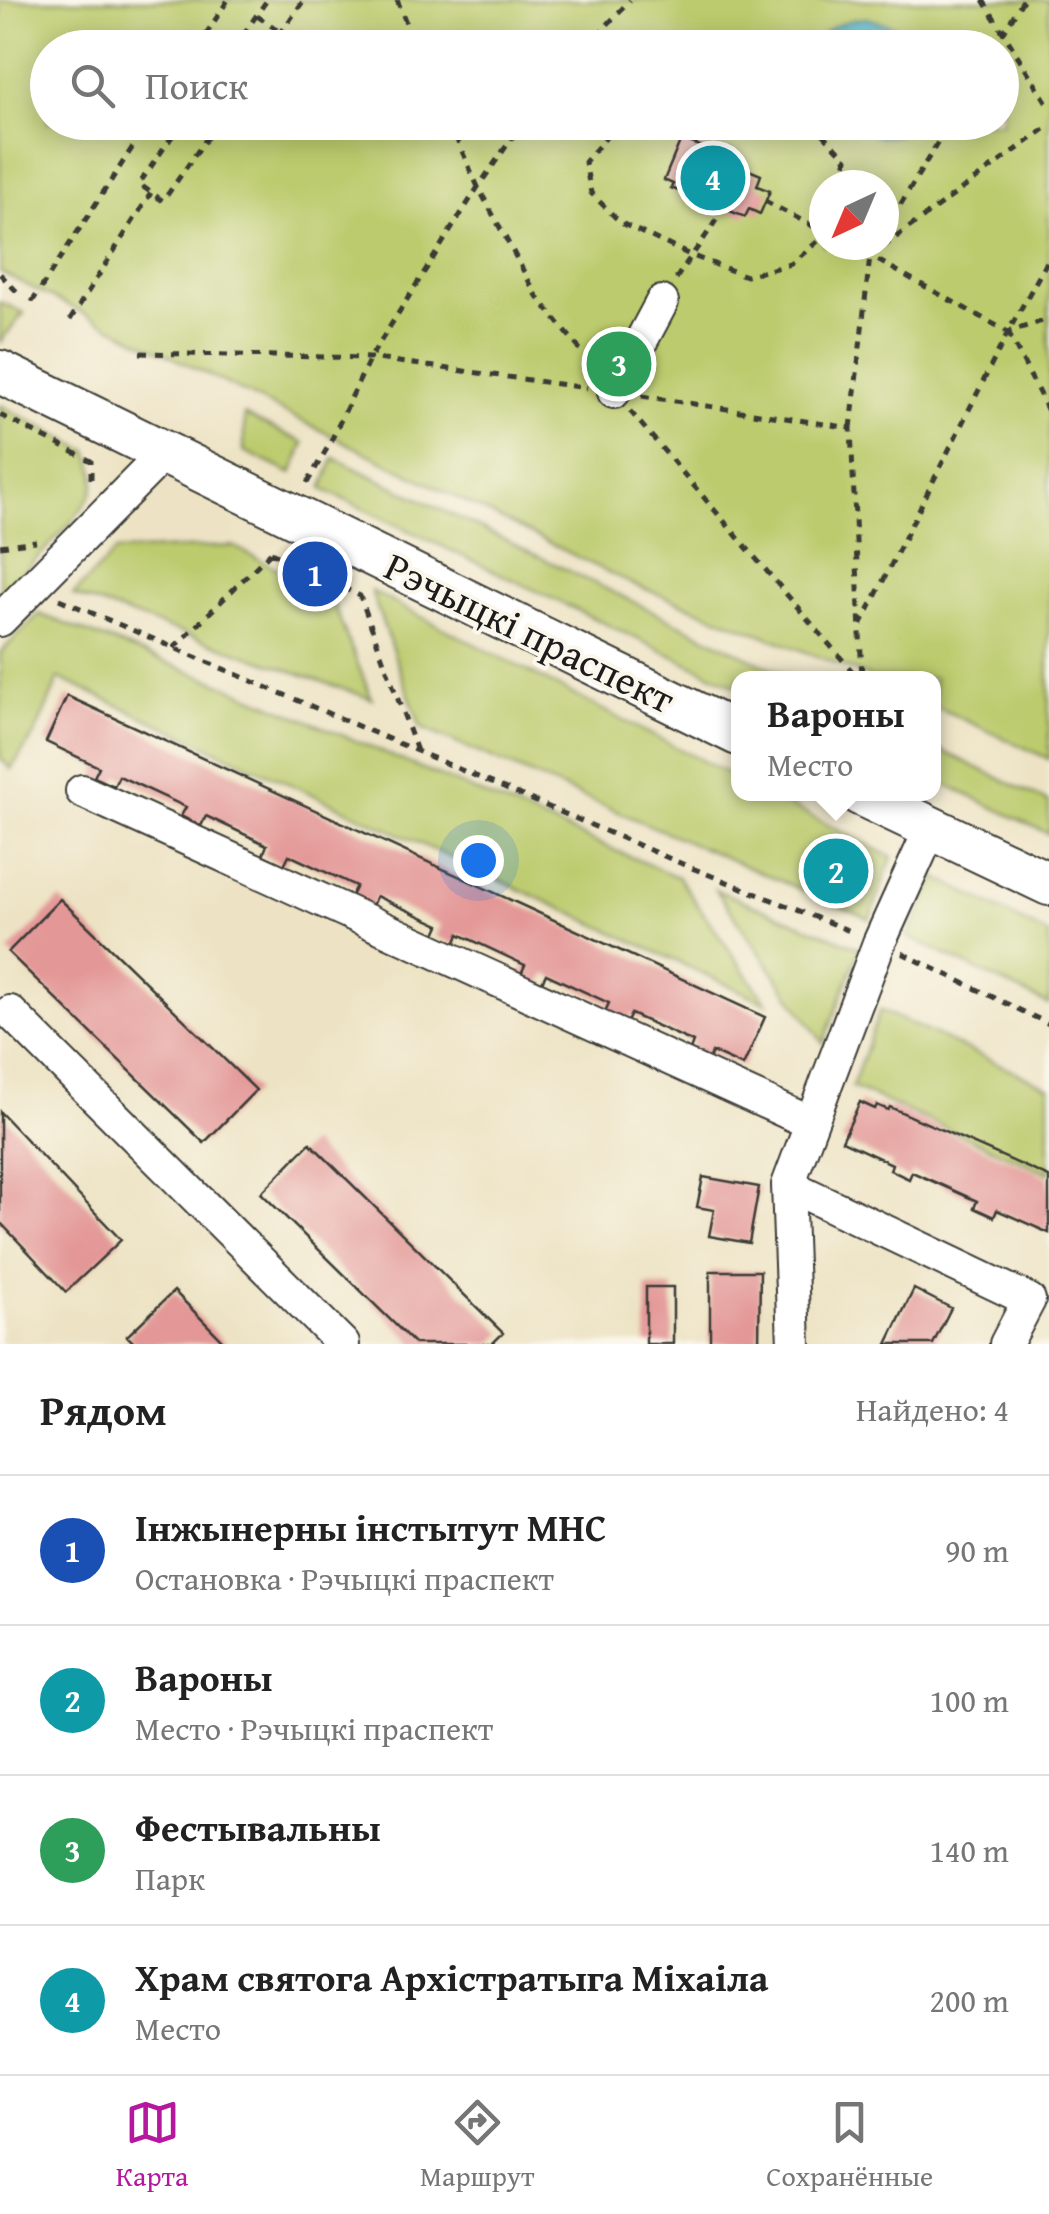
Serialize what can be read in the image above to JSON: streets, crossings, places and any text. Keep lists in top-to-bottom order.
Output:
{
  "streets": {
    "main road": ["Рэчыцкі праспект"]
  },
  "north": "bottom left",
  "page": {
    "search": "Поиск",
    "pins": [
      "4",
      "3",
      "1",
      "2"
    ],
    "popup": ["Вароны", "Место"],
    "heading": ["Рядом", "Найдено: 4"],
    "list": [
      {
        "mark": "1",
        "name": "Інжынерны інстытут МНС",
        "note": "Остановка · Рэчыцкі праспект",
        "value": "90 m"
      },
      {
        "mark": "2",
        "name": "Вароны",
        "note": "Место · Рэчыцкі праспект",
        "value": "100 m"
      },
      {
        "mark": "3",
        "name": "Фестывальны",
        "note": "Парк",
        "value": "140 m"
      },
      {
        "mark": "4",
        "name": "Храм святога Архістратыга Міхаіла",
        "note": "Место",
        "value": "200 m"
      }
    ],
    "nav": ["Карта", "Маршрут", "Сохранённые"]
  }
}
